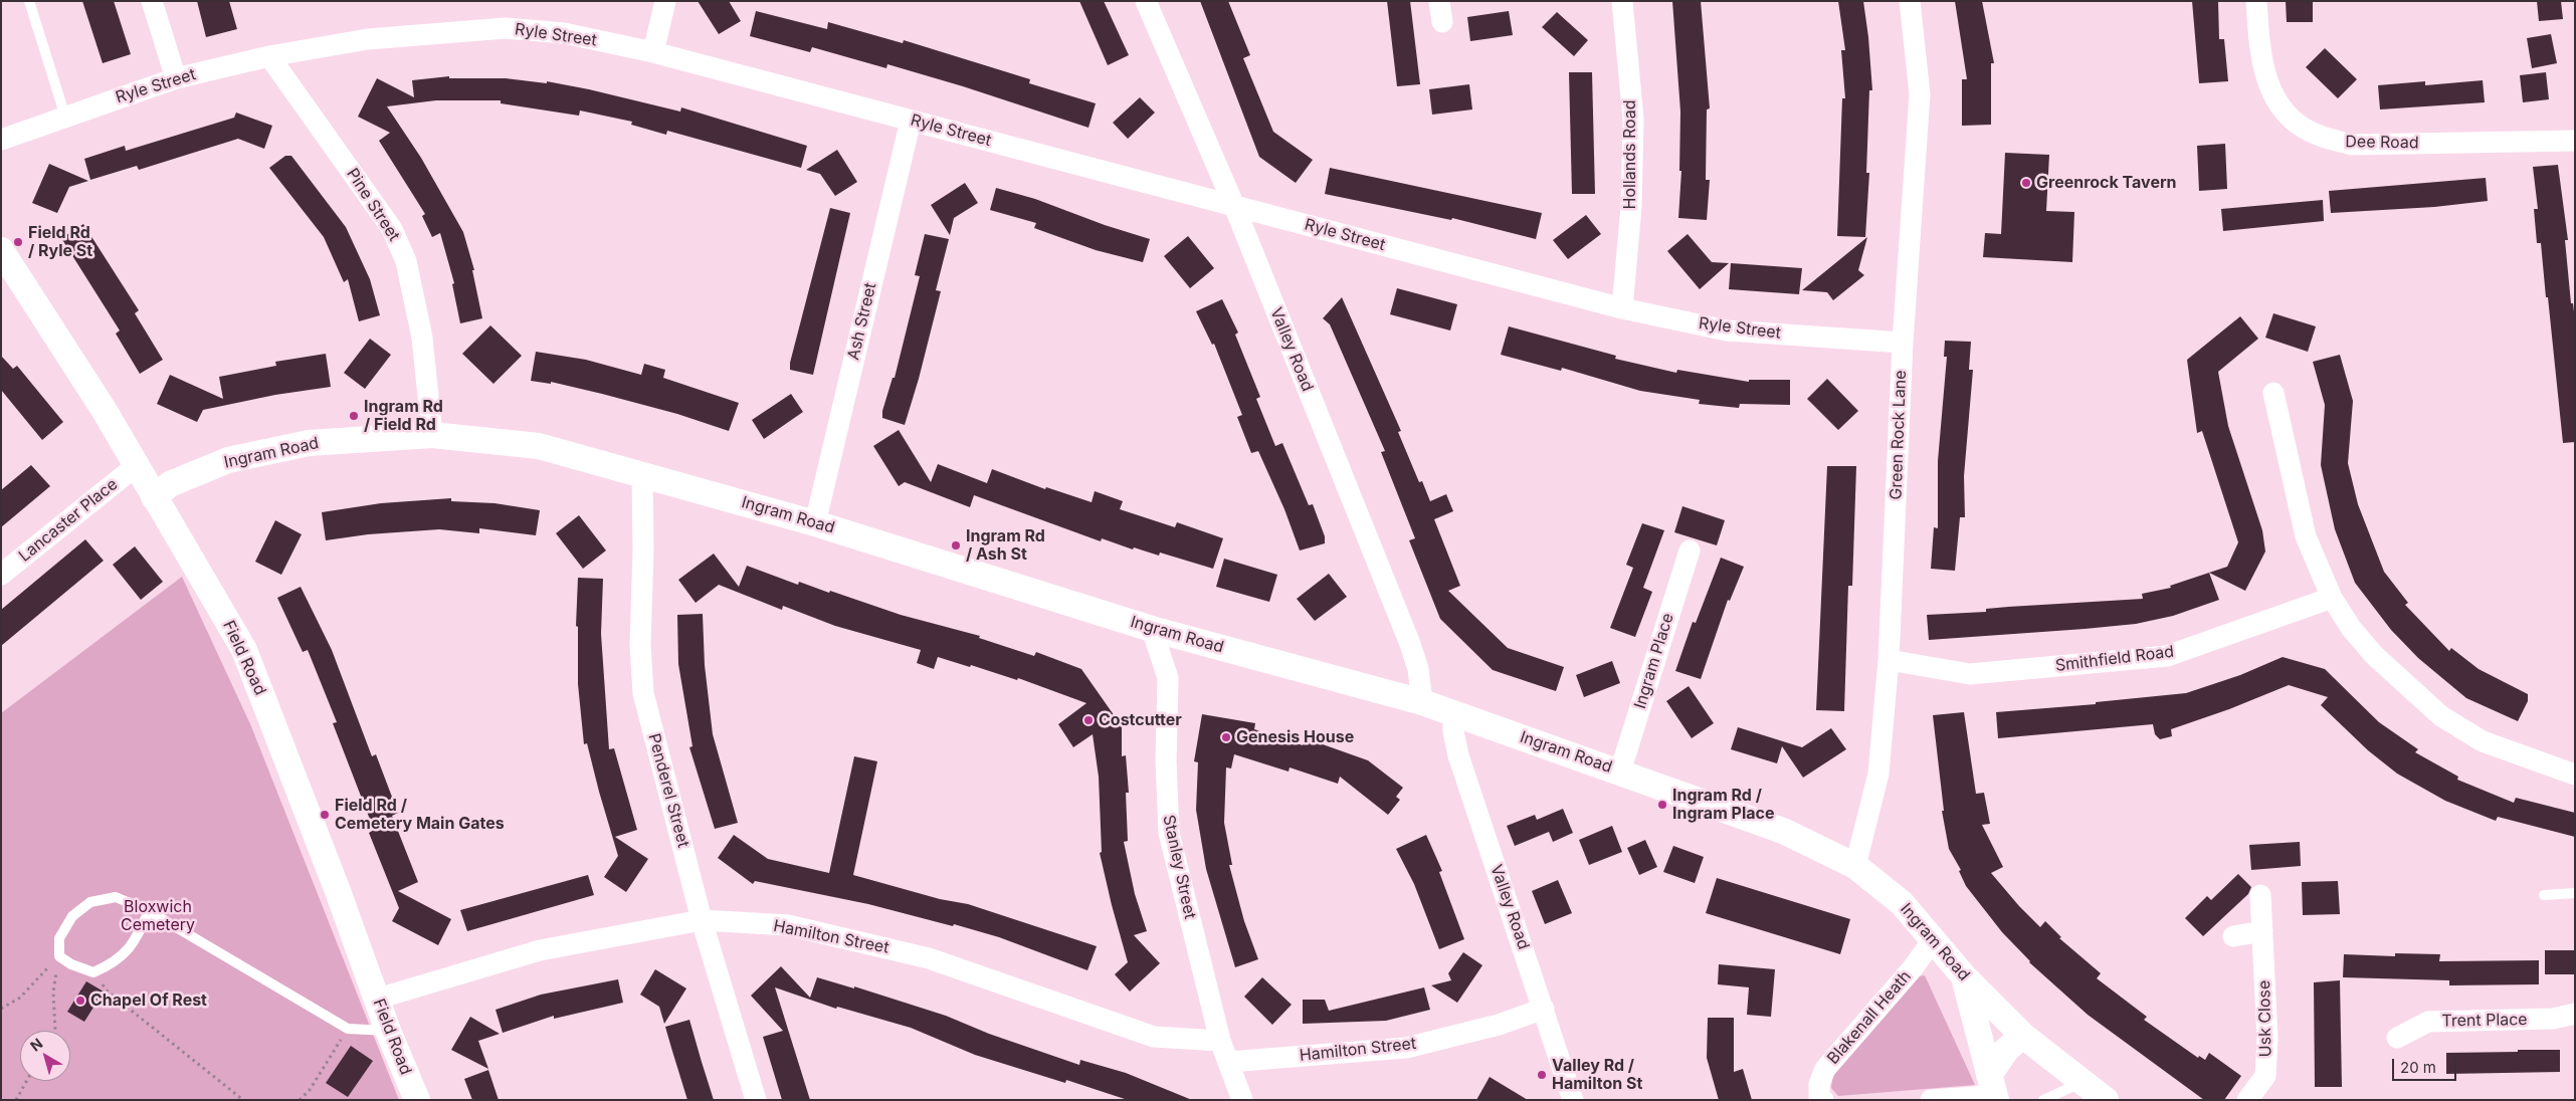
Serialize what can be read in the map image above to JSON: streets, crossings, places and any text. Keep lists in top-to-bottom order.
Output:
{
  "streets": {
    "street": [
      "Ryle Street",
      "Dee Road",
      "Hollands Road",
      "Pine Street",
      "Ash Street",
      "Valley Road",
      "Green Rock Lane",
      "Ingram Road",
      "Lancaster Place",
      "Field Road",
      "Smithfield Road",
      "Ingram Place",
      "Penderel Street",
      "Stanley Street",
      "Hamilton Street",
      "Blakenall Heath",
      "Usk Close",
      "Trent Place"
    ]
  },
  "crossings": [
    ["Ryle Street", "Hollands Road"],
    ["Ryle Street", "Pine Street"],
    ["Ryle Street", "Ash Street"],
    ["Ryle Street", "Valley Road"],
    ["Ryle Street", "Green Rock Lane"],
    ["Pine Street", "Ingram Road"],
    ["Ash Street", "Ingram Road"],
    ["Valley Road", "Ingram Road"],
    ["Valley Road", "Hamilton Street"],
    ["Green Rock Lane", "Ingram Road"],
    ["Green Rock Lane", "Smithfield Road"],
    ["Ingram Road", "Field Road"],
    ["Ingram Road", "Ingram Place"],
    ["Ingram Road", "Penderel Street"],
    ["Ingram Road", "Stanley Street"],
    ["Ingram Road", "Blakenall Heath"],
    ["Lancaster Place", "Field Road"],
    ["Field Road", "Hamilton Street"],
    ["Penderel Street", "Hamilton Street"],
    ["Stanley Street", "Hamilton Street"]
  ],
  "parks": ["Bloxwich Cemetery"],
  "places": [
    "Greenrock Tavern",
    "Field Rd / Ryle St",
    "Ingram Rd / Field Rd",
    "Ingram Rd / Ash St",
    "Costcutter",
    "Genesis House",
    "Ingram Rd / Ingram Place",
    "Field Rd / Cemetery Main Gates",
    "Chapel Of Rest",
    "Valley Rd / Hamilton St"
  ],
  "scale_bar": "20 m",
  "north": "top left"
}
